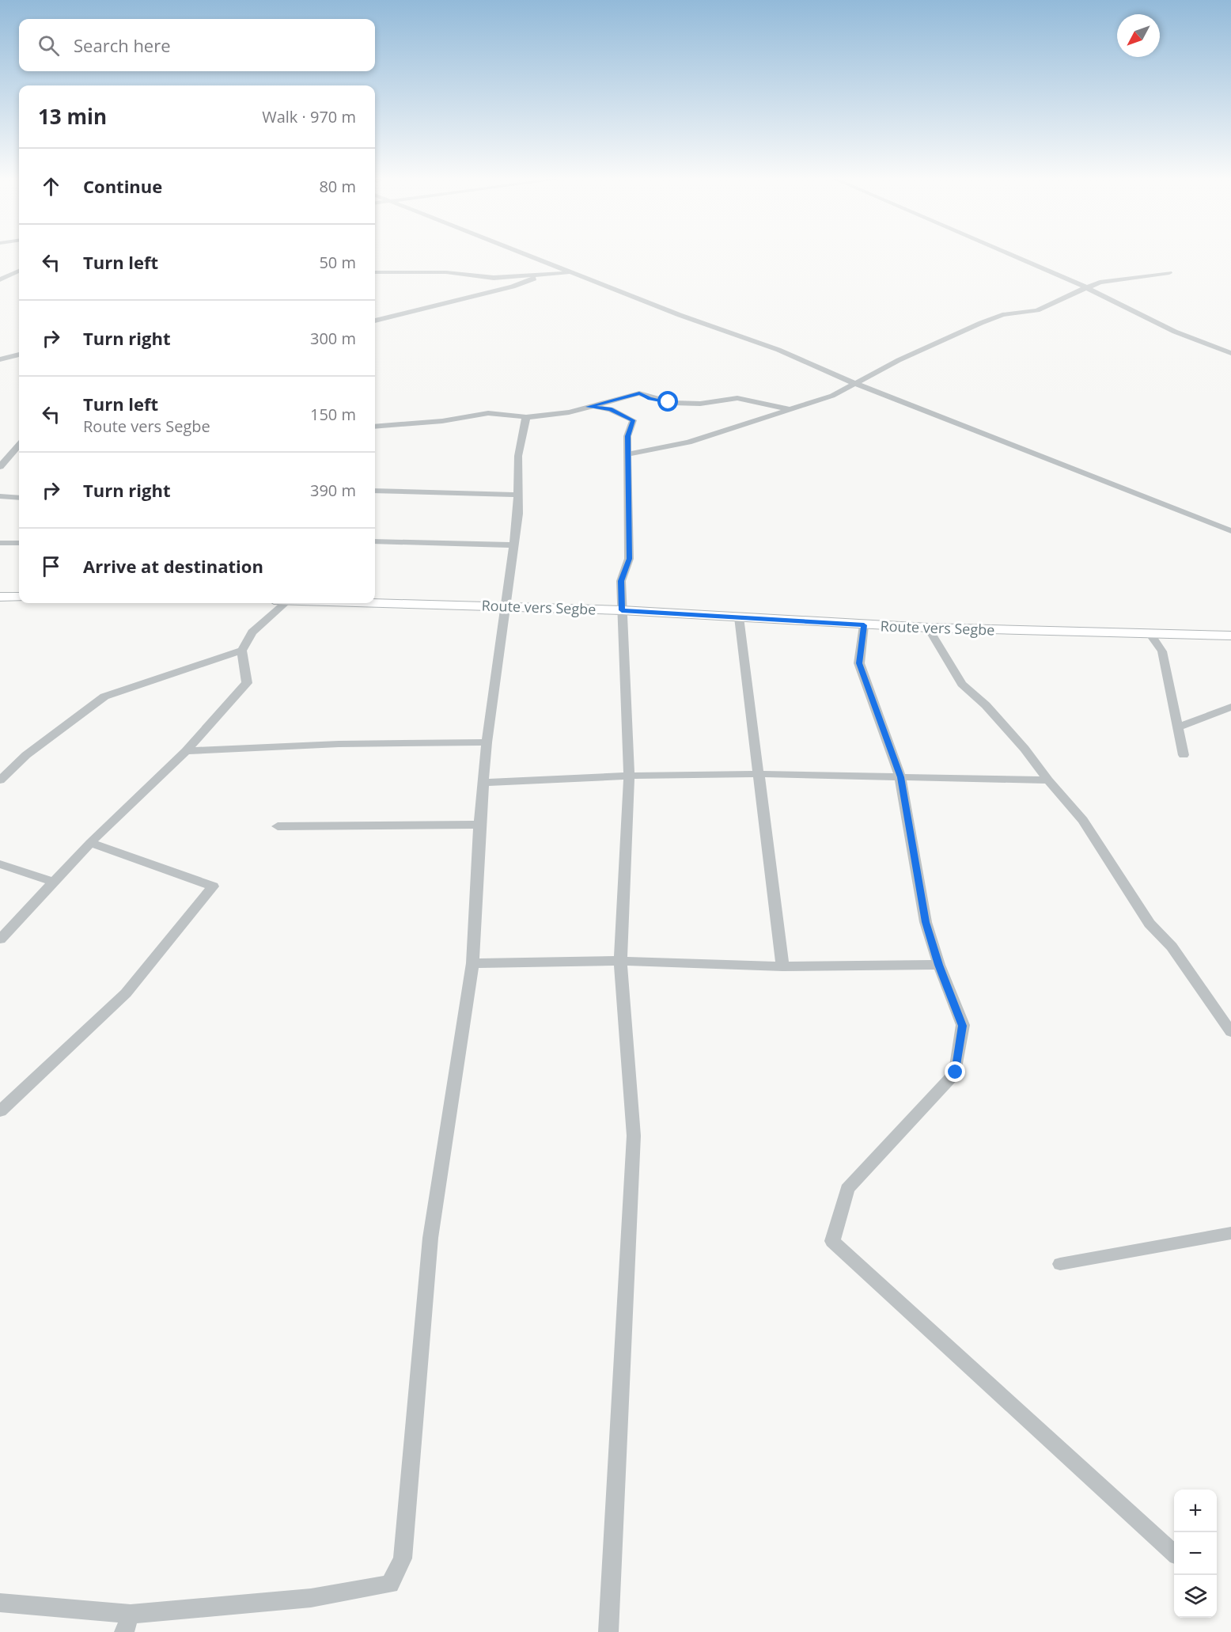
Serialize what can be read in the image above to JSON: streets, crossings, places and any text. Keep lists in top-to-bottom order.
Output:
{
  "streets": {
    "main road": ["Route vers Segbe"]
  },
  "north": "bottom left",
  "page": {
    "search": "Search here",
    "heading": ["13 min", "Walk · 970 m"],
    "list": [
      ["Continue", "80 m"],
      ["Turn left", "50 m"],
      ["Turn right", "300 m"],
      ["Turn left", "Route vers Segbe", "150 m"],
      ["Turn right", "390 m"],
      "Arrive at destination"
    ],
    "map_buttons": ["+", "−"]
  }
}
